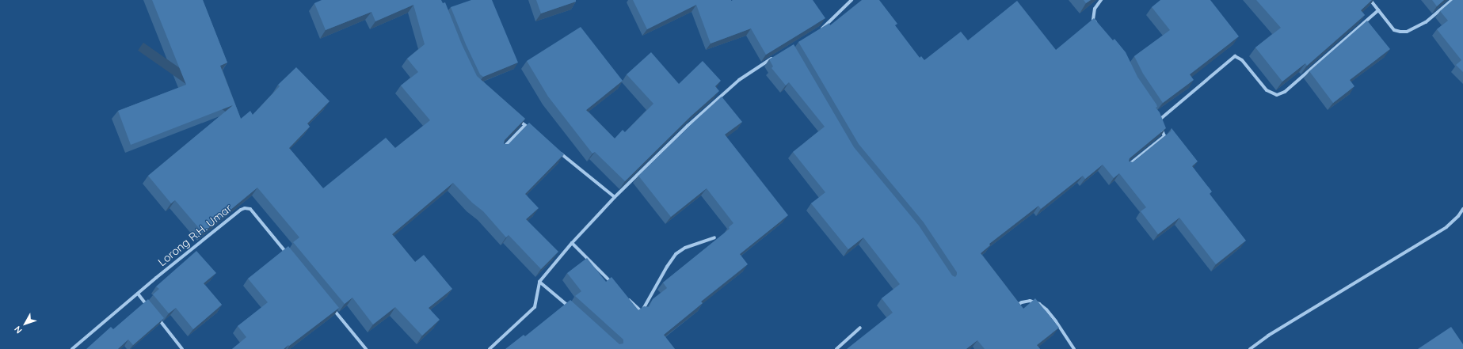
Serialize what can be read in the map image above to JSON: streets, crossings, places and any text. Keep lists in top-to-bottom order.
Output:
{
  "streets": {
    "street": ["Lorong R.H. Umar"]
  },
  "north": "bottom left"
}
